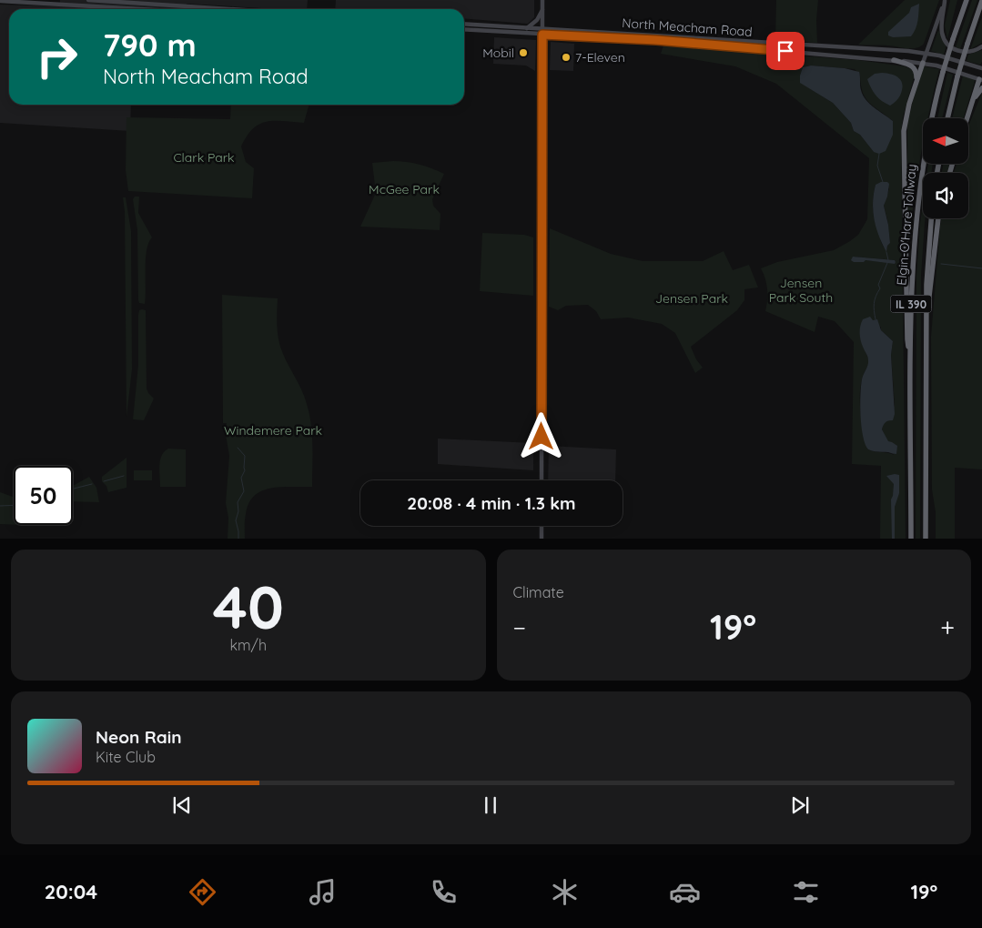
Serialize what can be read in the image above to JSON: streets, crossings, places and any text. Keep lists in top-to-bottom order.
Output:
{
  "streets": {
    "highway": ["Elgin-O'Hare Tollway", "IL 390"],
    "main road": ["North Meacham Road"]
  },
  "parks": [
    "Clark Park",
    "McGee Park",
    "Jensen Park South",
    "Jensen Park",
    "Windemere Park"
  ],
  "places": ["Mobil", "7-Eleven"],
  "north": "left",
  "page": {
    "turn": ["790 m", "North Meacham Road"],
    "limit": "50",
    "trip": "20:08 · 4 min · 1.3 km",
    "tile": [
      ["40", "km/h"],
      "Climate"
    ],
    "heat": ["−", "19°", "+"],
    "song": ["Neon Rain", "Kite Club"],
    "tabs": ["20:04", "19°"]
  }
}
